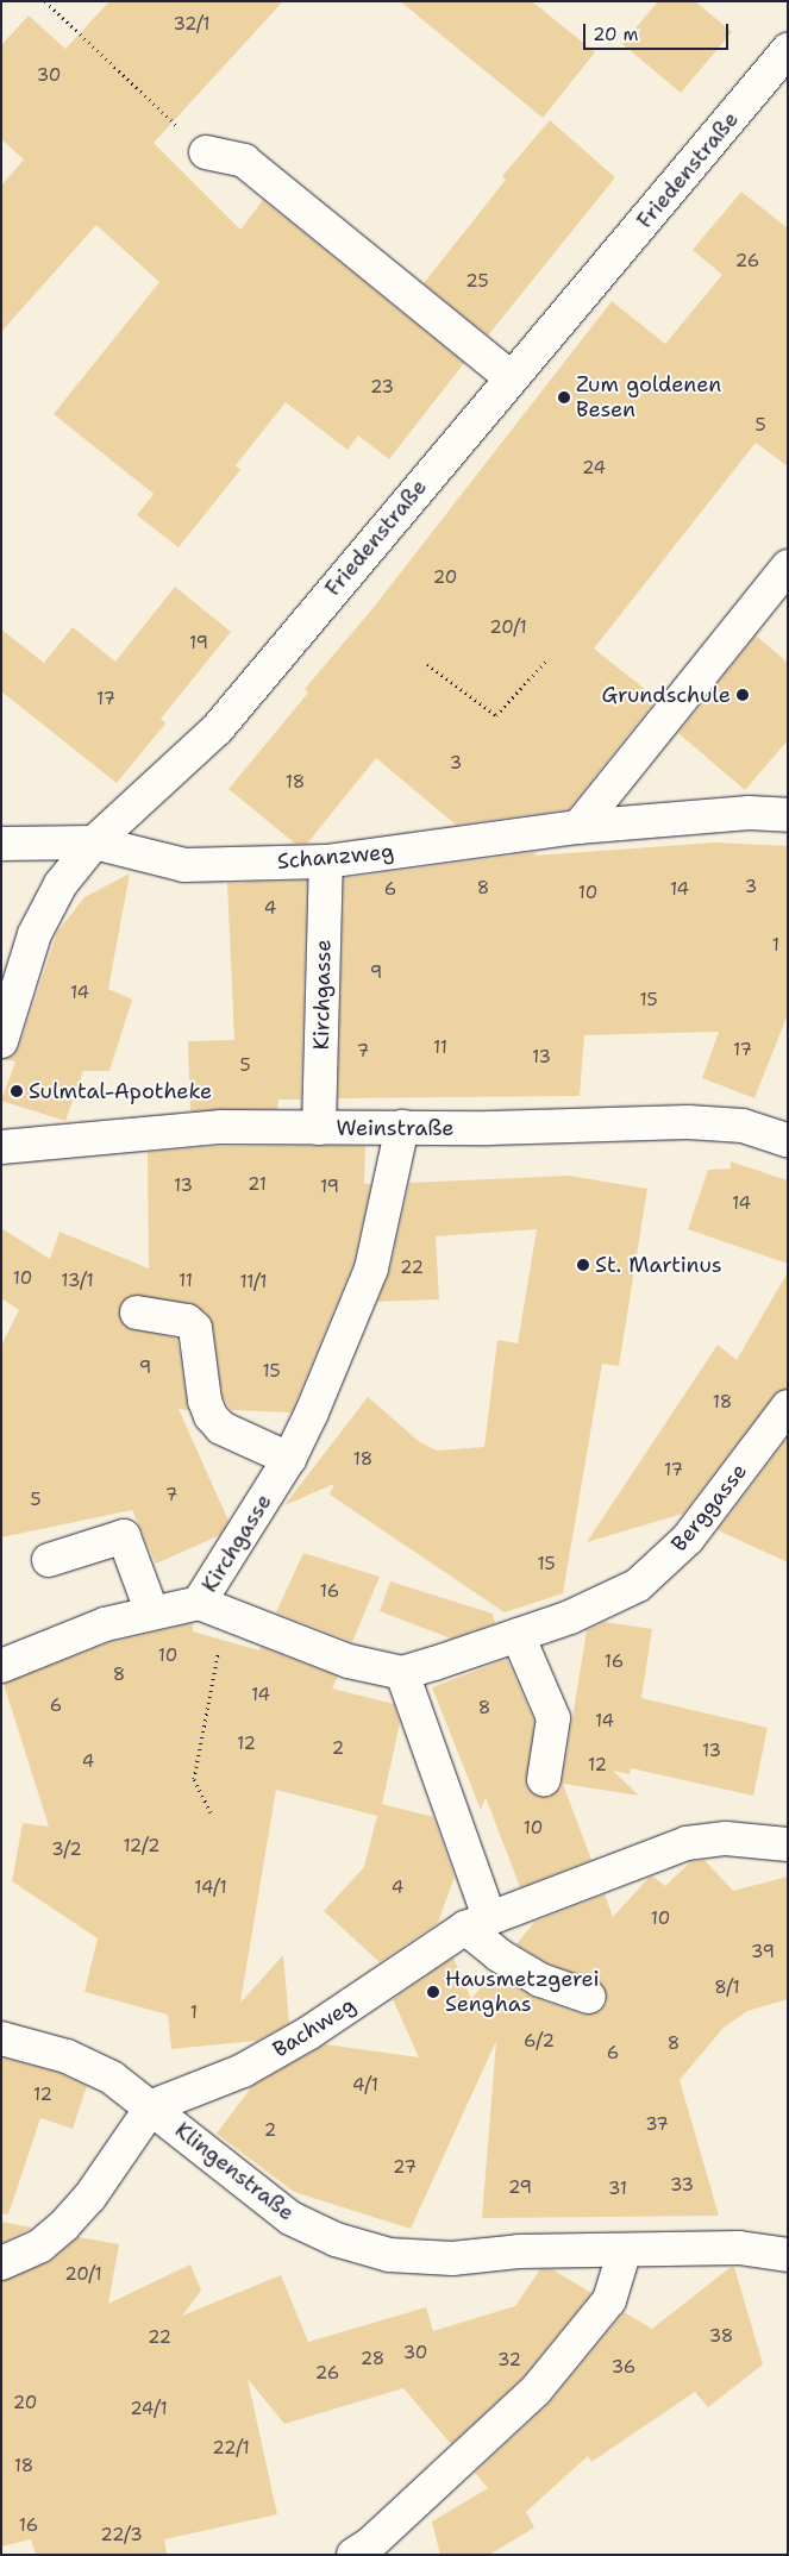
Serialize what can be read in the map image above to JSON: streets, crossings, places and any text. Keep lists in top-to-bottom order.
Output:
{
  "streets": {
    "street": [
      "Friedenstraße",
      "Schanzweg",
      "Kirchgasse",
      "Weinstraße",
      "Berggasse",
      "Bachweg",
      "Klingenstraße"
    ]
  },
  "crossings": [
    ["Friedenstraße", "Schanzweg"],
    ["Schanzweg", "Kirchgasse"],
    ["Kirchgasse", "Weinstraße"],
    ["Bachweg", "Klingenstraße"]
  ],
  "places": [
    "Zum goldenen Besen",
    "Grundschule",
    "Sulmtal-Apotheke",
    "St. Martinus",
    "Hausmetzgerei Senghas"
  ],
  "house_numbers": [
    "32/1",
    "30",
    "26",
    "25",
    "23",
    "5",
    "24",
    "20",
    "20/1",
    "19",
    "17",
    "3",
    "18",
    "3",
    "8",
    "6",
    "14",
    "10",
    "4",
    "1",
    "9",
    "14",
    "15",
    "11",
    "17",
    "7",
    "13",
    "5",
    "21",
    "13",
    "19",
    "14",
    "22",
    "10",
    "13/1",
    "11",
    "11/1",
    "9",
    "15",
    "18",
    "18",
    "17",
    "7",
    "5",
    "15",
    "16",
    "10",
    "16",
    "8",
    "14",
    "6",
    "8",
    "14",
    "12",
    "2",
    "13",
    "4",
    "12",
    "10",
    "12/2",
    "3/2",
    "14/1",
    "4",
    "10",
    "39",
    "8/1",
    "1",
    "6/2",
    "8",
    "6",
    "4/1",
    "12",
    "37",
    "2",
    "27",
    "33",
    "29",
    "31",
    "20/1",
    "38",
    "22",
    "30",
    "28",
    "32",
    "36",
    "26",
    "20",
    "24/1",
    "22/1",
    "18",
    "16",
    "22/3"
  ],
  "scale_bar": "20 m"
}
